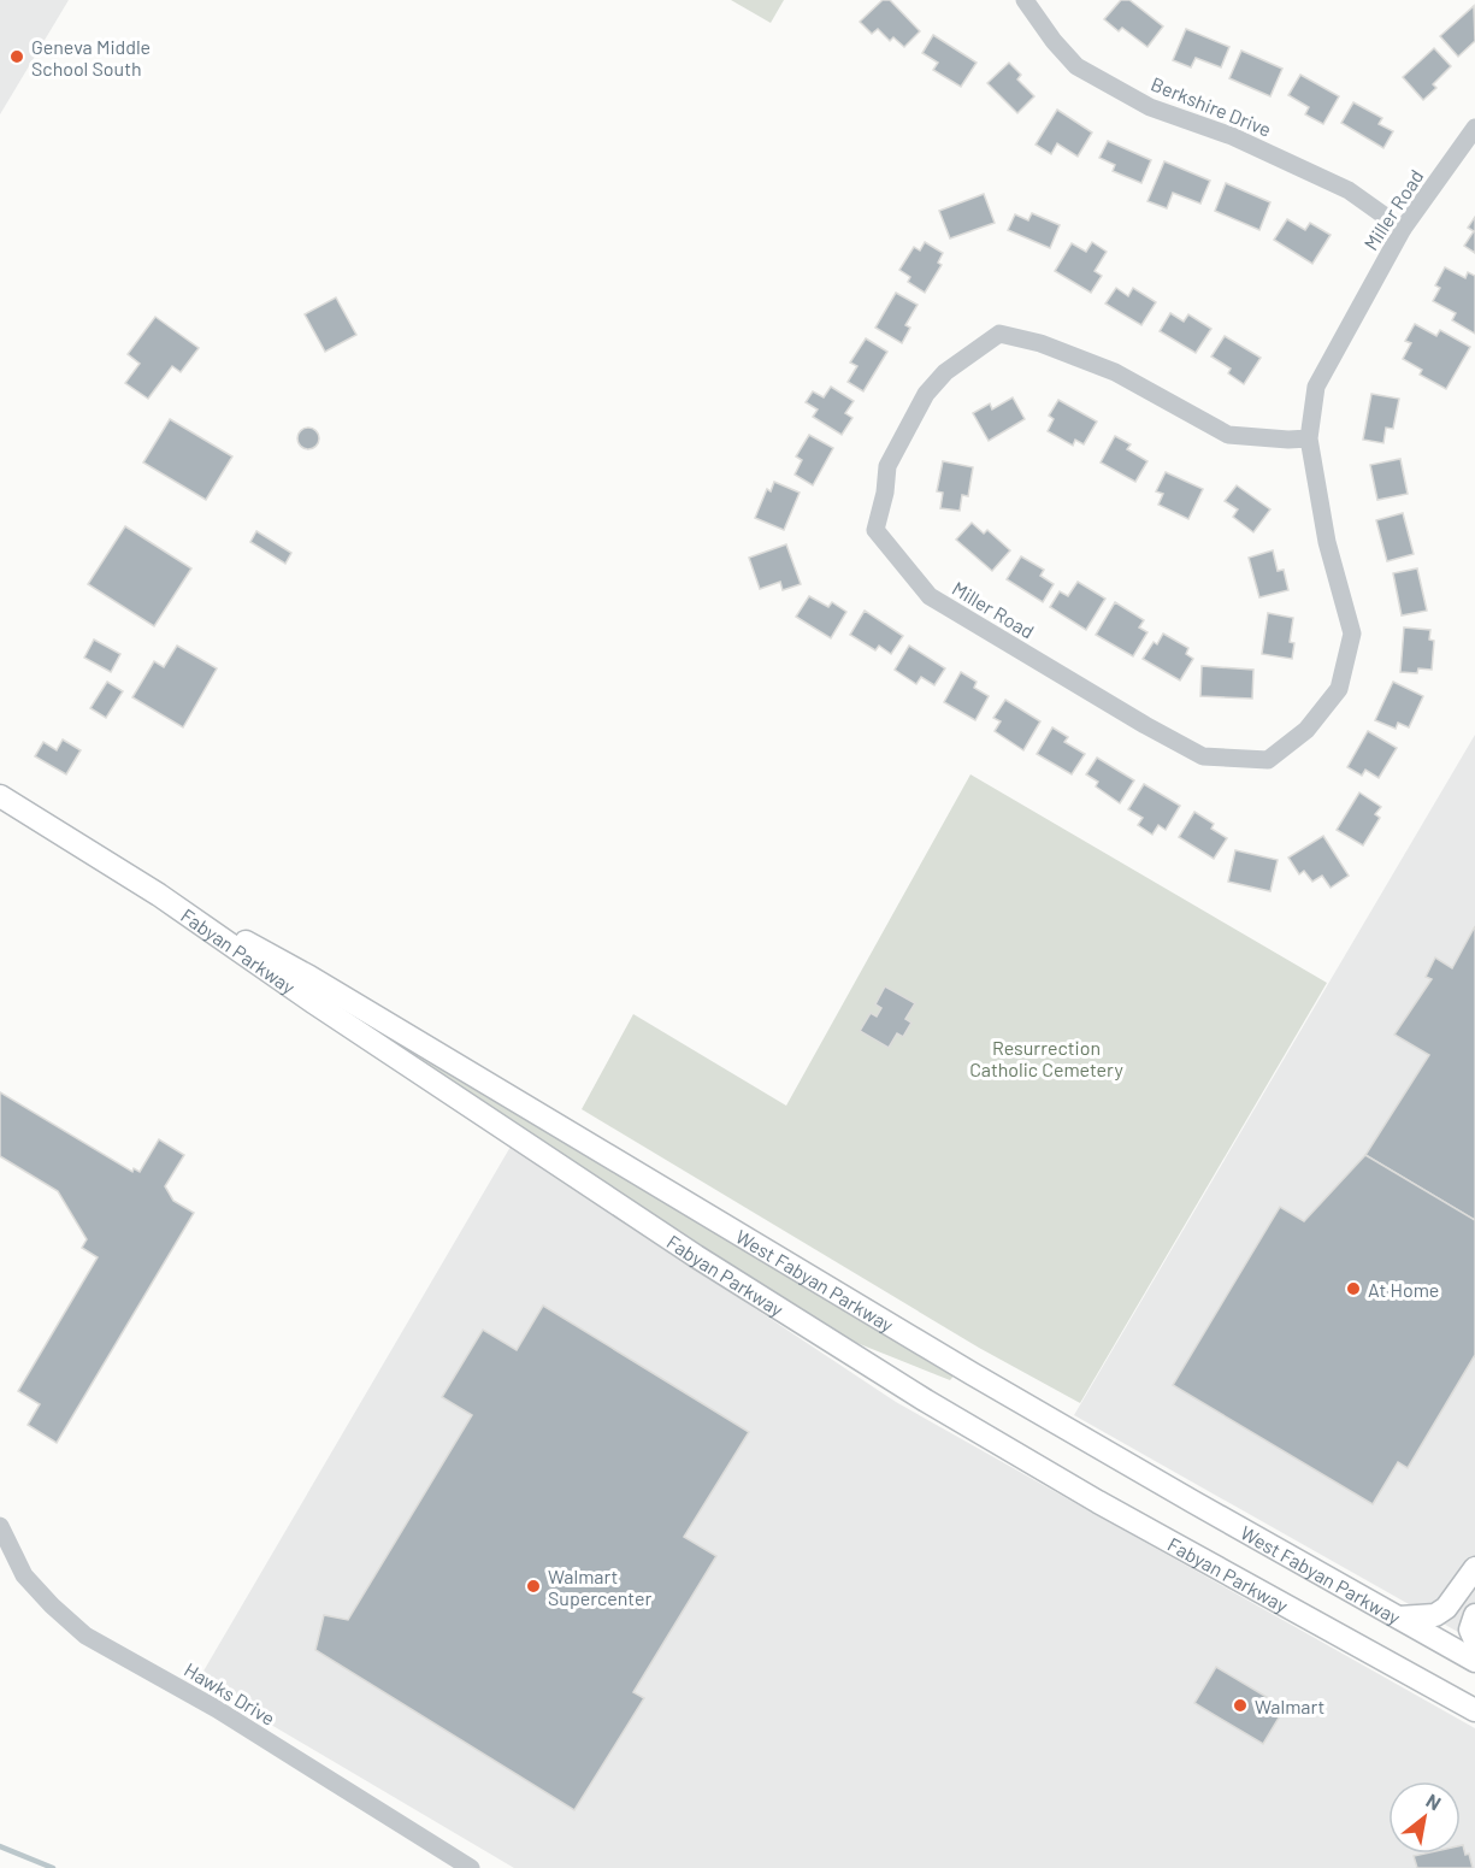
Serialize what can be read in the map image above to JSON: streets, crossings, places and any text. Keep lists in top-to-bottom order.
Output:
{
  "streets": {
    "main road": ["Fabyan Parkway", "West Fabyan Parkway"],
    "street": ["Berkshire Drive", "Miller Road", "Hawks Drive"]
  },
  "crossings": [
    ["Berkshire Drive", "Miller Road"],
    ["Fabyan Parkway", "West Fabyan Parkway"]
  ],
  "parks": ["Resurrection Catholic Cemetery"],
  "places": [
    "Geneva Middle School South",
    "At Home",
    "Walmart Supercenter",
    "Walmart"
  ],
  "north": "top right"
}
